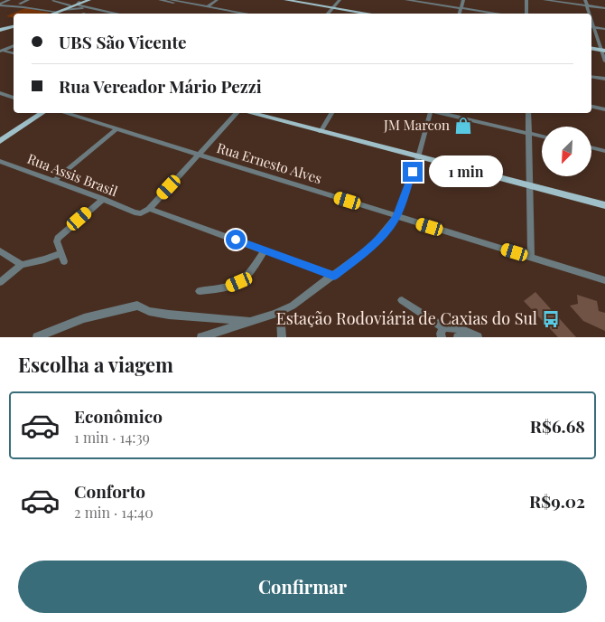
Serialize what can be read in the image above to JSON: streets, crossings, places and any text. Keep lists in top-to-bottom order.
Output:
{
  "streets": {
    "street": ["Rua Ernesto Alves", "Rua Assis Brasil"]
  },
  "places": {
    "shop": ["JM Marcon"],
    "bus stop": ["Estação Rodoviária de Caxias do Sul"]
  },
  "north": "bottom left",
  "page": {
    "banner": ["UBS São Vicente", "Rua Vereador Mário Pezzi"],
    "bubble": "1 min",
    "heading": "Escolha a viagem",
    "list": [
      {
        "name": "Econômico",
        "note": "1 min · 14:39",
        "value": "R$6.68"
      },
      {
        "name": "Conforto",
        "note": "2 min · 14:40",
        "value": "R$9.02"
      }
    ],
    "buttons": "Confirmar"
  }
}
